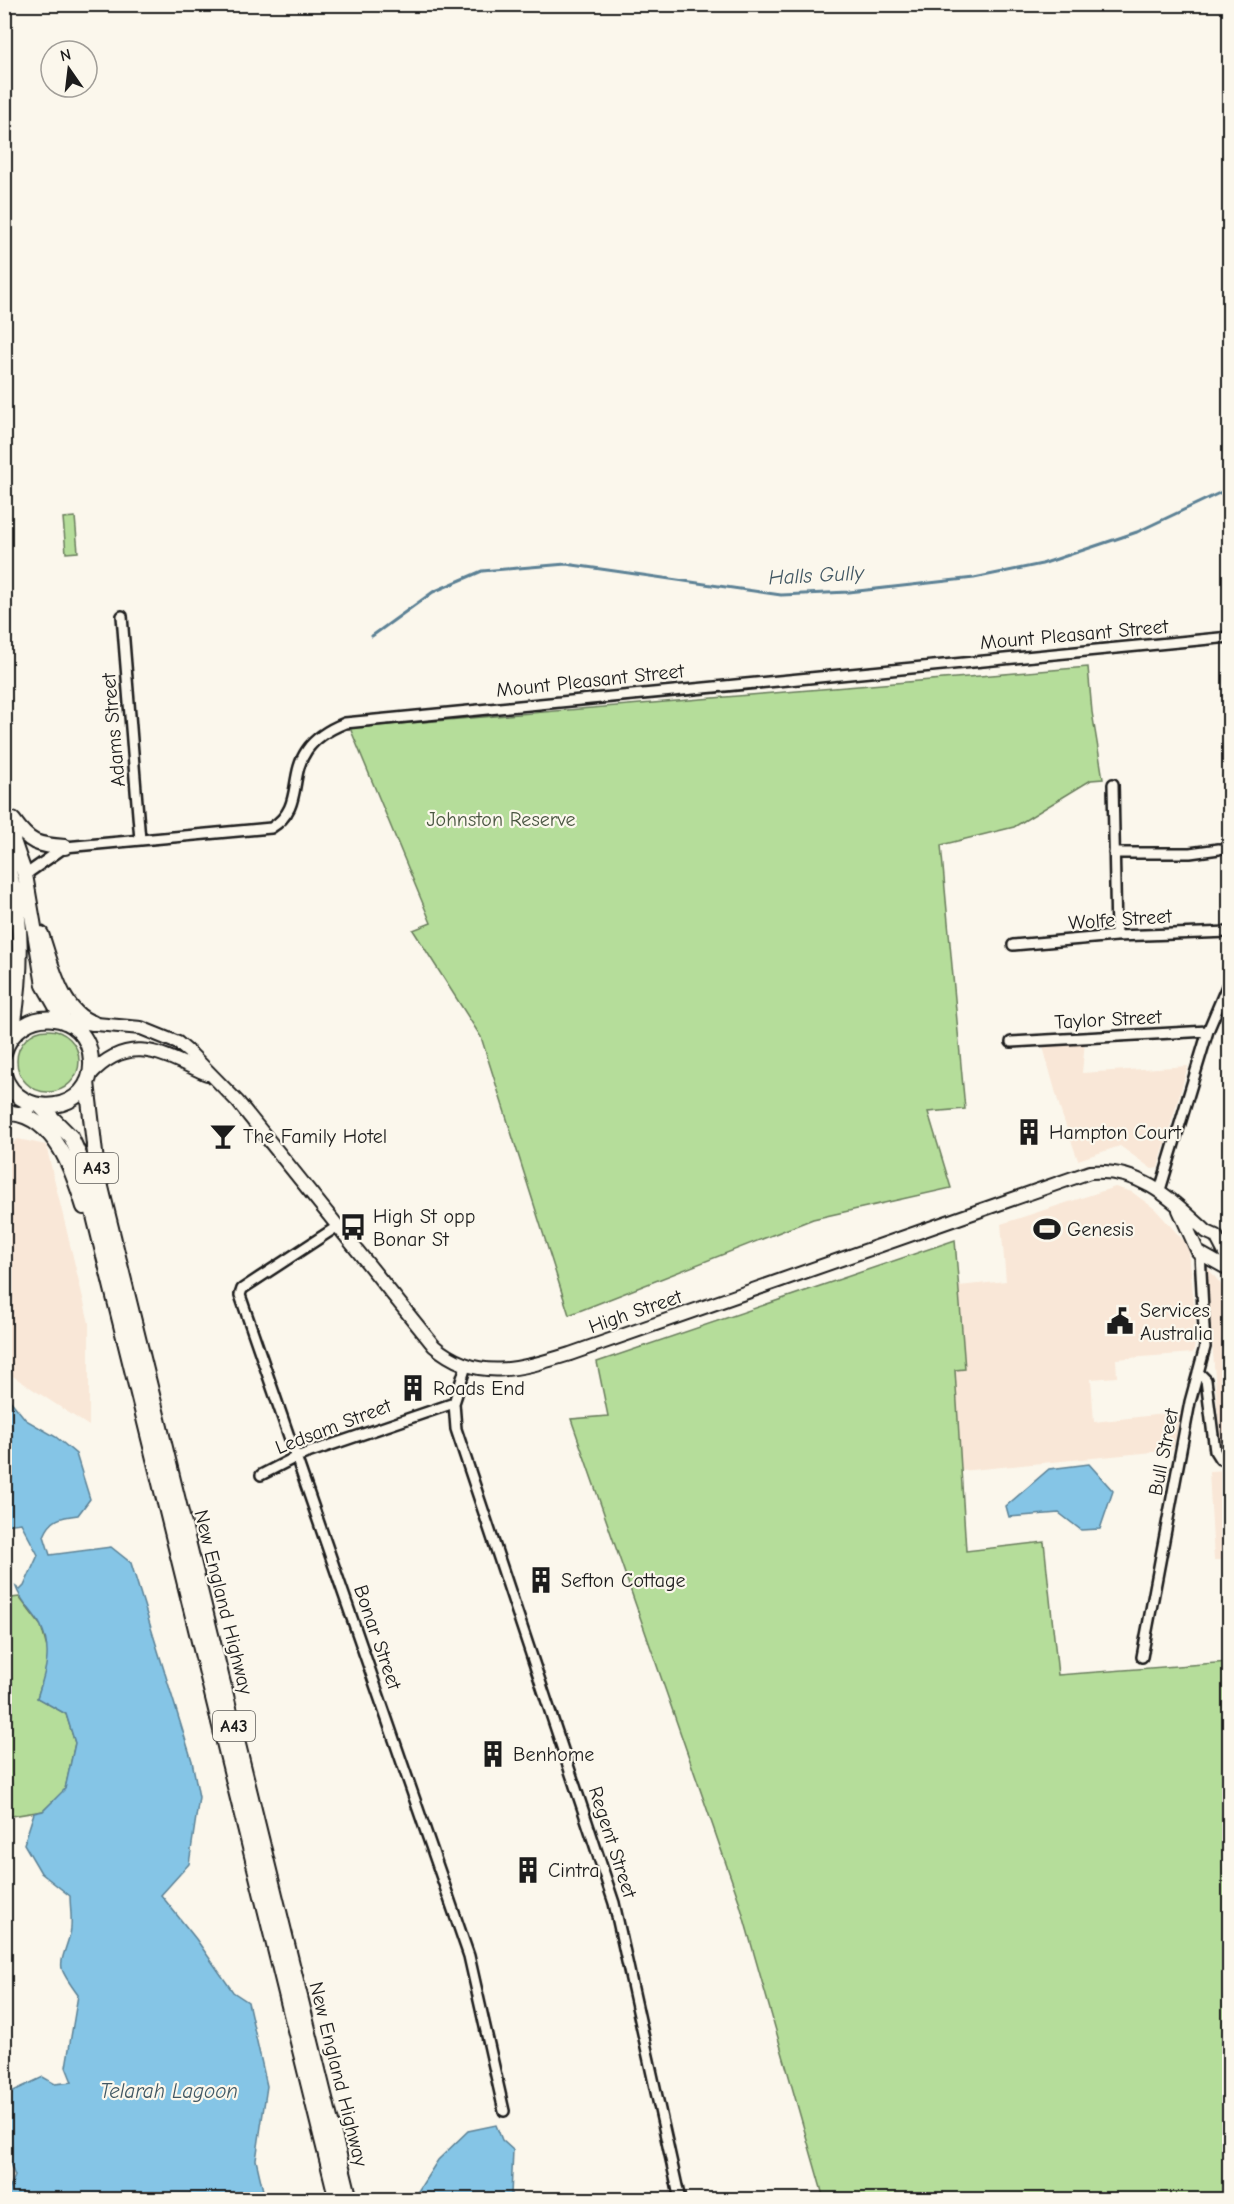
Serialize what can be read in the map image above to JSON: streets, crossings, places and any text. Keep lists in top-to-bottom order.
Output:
{
  "streets": {
    "highway": ["A43", "New England Highway"],
    "main road": ["High Street"],
    "street": [
      "Mount Pleasant Street",
      "Adams Street",
      "Wolfe Street",
      "Taylor Street",
      "Ledsam Street",
      "Bull Street",
      "Bonar Street",
      "Regent Street"
    ]
  },
  "crossings": [
    ["Mount Pleasant Street", "Adams Street"],
    ["Mount Pleasant Street", "A43"],
    ["A43", "High Street"],
    ["A43", "New England Highway"],
    ["High Street", "Bull Street"],
    ["High Street", "New England Highway"],
    ["High Street", "Bonar Street"],
    ["High Street", "Regent Street"],
    ["Ledsam Street", "Bonar Street"],
    ["Ledsam Street", "Regent Street"]
  ],
  "water": ["Halls Gully", "Telarah Lagoon"],
  "parks": ["Johnston Reserve"],
  "places": {
    "building": [
      "Hampton Court",
      "Roads End",
      "Sefton Cottage",
      "Benhome",
      "Cintra"
    ],
    "bar": ["The Family Hotel"],
    "bus stop": ["High St opp Bonar St"],
    "sports": ["Genesis"],
    "public building": ["Services Australia"]
  },
  "north": "top"
}
